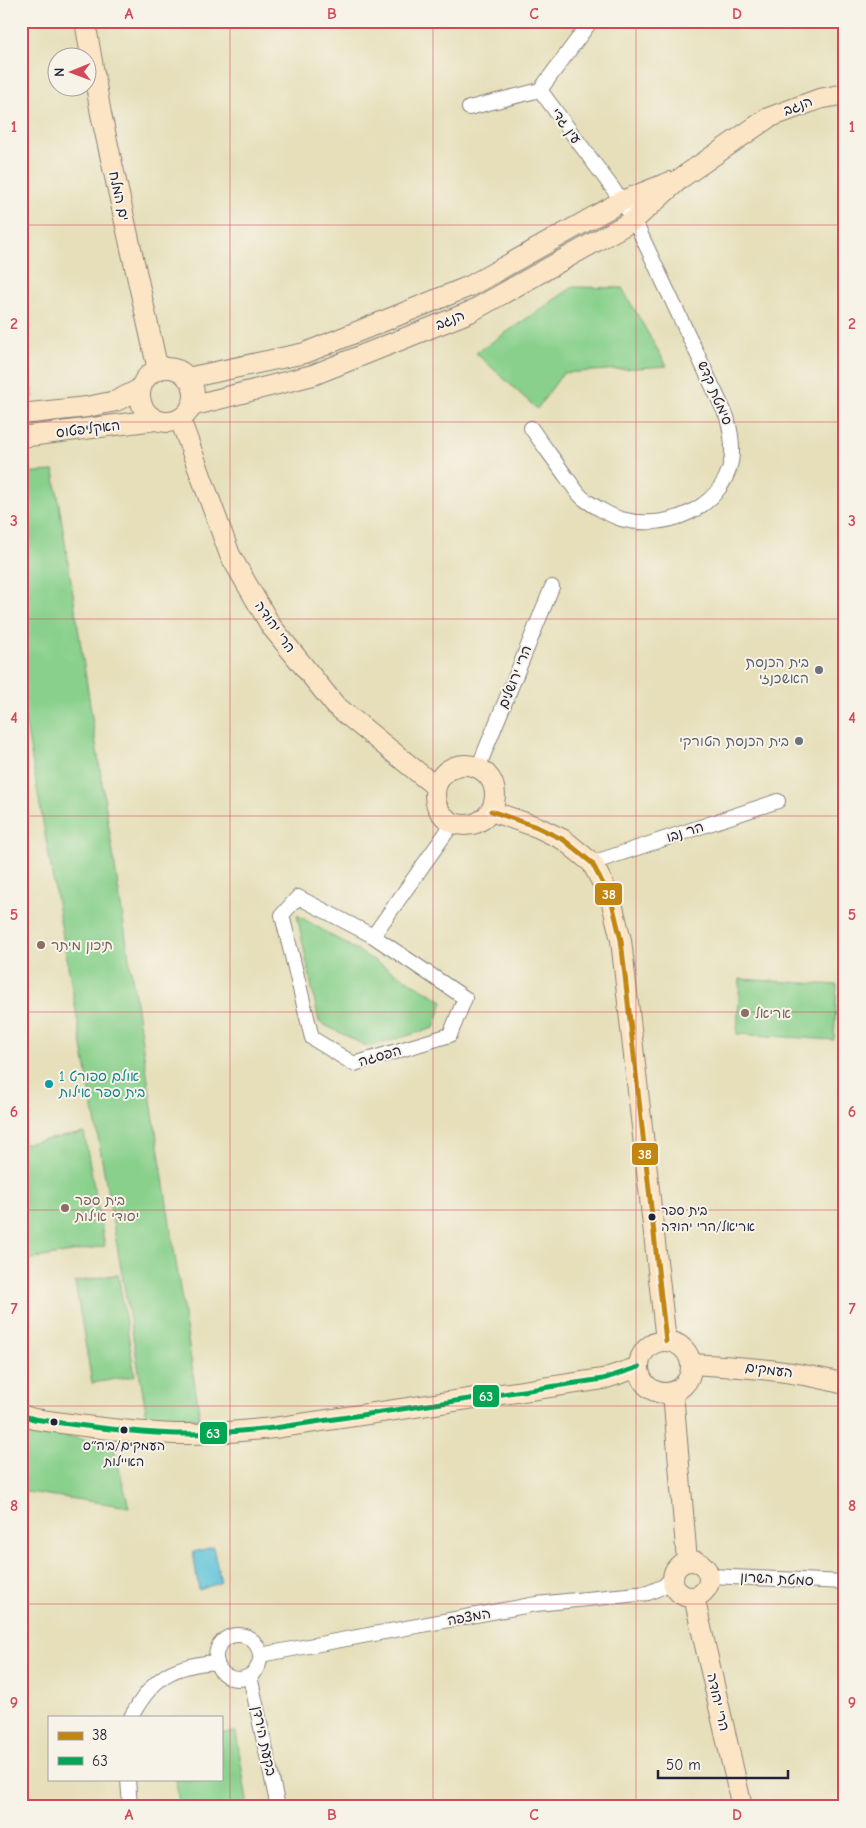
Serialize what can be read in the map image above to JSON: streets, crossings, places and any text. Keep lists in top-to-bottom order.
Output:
{
  "streets": {
    "street": [
      "הנגב",
      "עין גדי",
      "ים המלח",
      "סימטת קדש",
      "האקליפטוס",
      "הרי יהודה",
      "הרי ירושלים",
      "הר נבו",
      "הפסגה",
      "העמקים",
      "סמטת השרון",
      "המצפה",
      "בקעת הירדן"
    ]
  },
  "crossings": [
    ["הנגב", "עין גדי"],
    ["הנגב", "ים המלח"],
    ["הנגב", "סימטת קדש"],
    ["הנגב", "האקליפטוס"],
    ["הנגב", "הרי יהודה"],
    ["עין גדי", "סימטת קדש"],
    ["ים המלח", "האקליפטוס"],
    ["ים המלח", "הרי יהודה"],
    ["האקליפטוס", "הרי יהודה"],
    ["הרי יהודה", "הרי ירושלים"],
    ["הרי יהודה", "סמטת השרון"],
    ["הרי יהודה", "המצפה"],
    ["סמטת השרון", "המצפה"],
    ["המצפה", "בקעת הירדן"]
  ],
  "places": [
    "בית הכנסת האשכנזי",
    "בית הכנסת הטורקי",
    "תיכון מיתר",
    "אריאל",
    "אולם ספורט 1 בית ספר אילות",
    "בית ספר יסודי אילות",
    "בית ספר אריאל/הרי יהודה",
    "העמקים/ביה״ס האיילות"
  ],
  "lines": ["transit line 38", "transit line 63"],
  "legend": ["38", "63"],
  "scale_bar": "50 m",
  "north": "left",
  "grid": {
    "columns": [
      "A",
      "B",
      "C",
      "D"
    ],
    "rows": [
      "1",
      "2",
      "3",
      "4",
      "5",
      "6",
      "7",
      "8",
      "9"
    ]
  }
}
